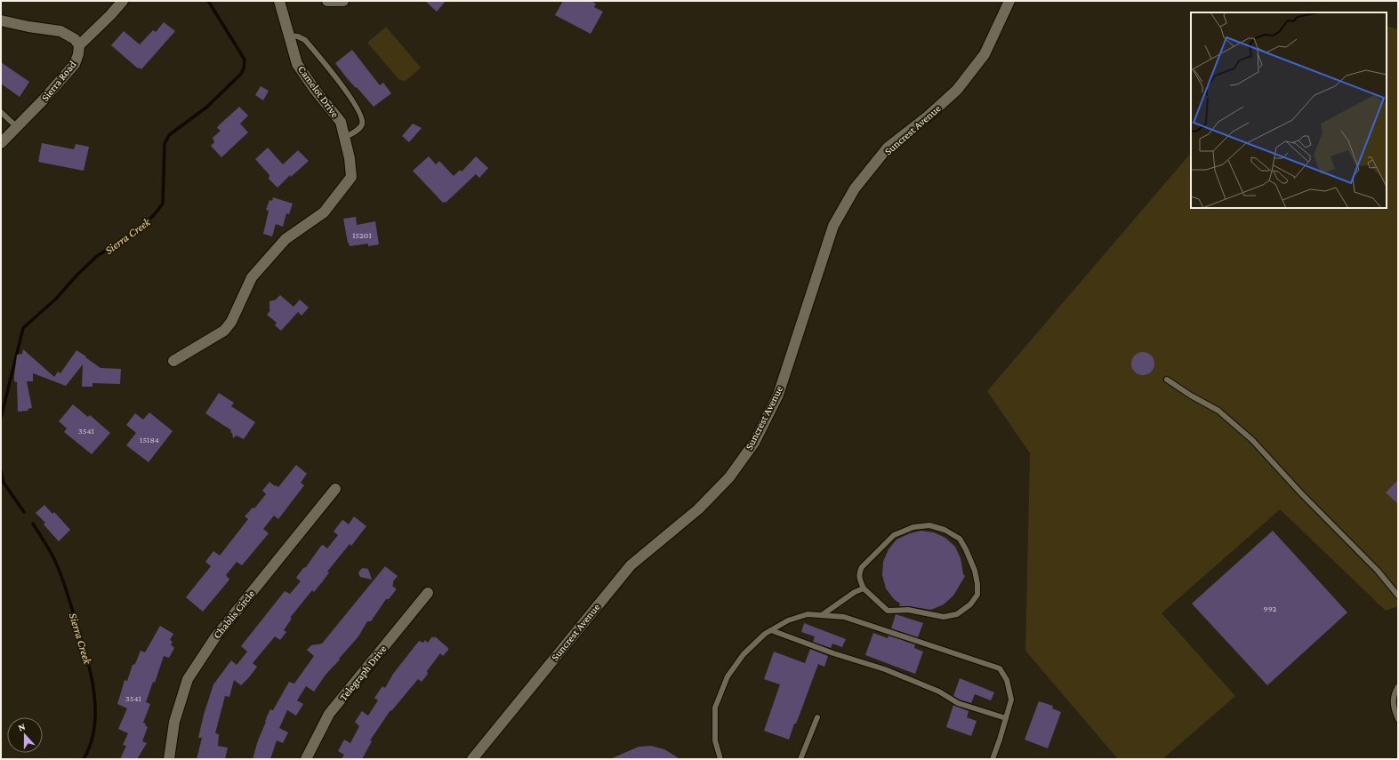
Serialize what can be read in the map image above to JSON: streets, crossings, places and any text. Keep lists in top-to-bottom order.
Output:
{
  "streets": {
    "street": [
      "Sierra Road",
      "Camelot Drive",
      "Suncrest Avenue",
      "Chablis Circle",
      "Telegraph Drive"
    ]
  },
  "water": ["Sierra Creek"],
  "house_numbers": [
    "15201",
    "3541",
    "15184",
    "992",
    "3541"
  ],
  "north": "top"
}
